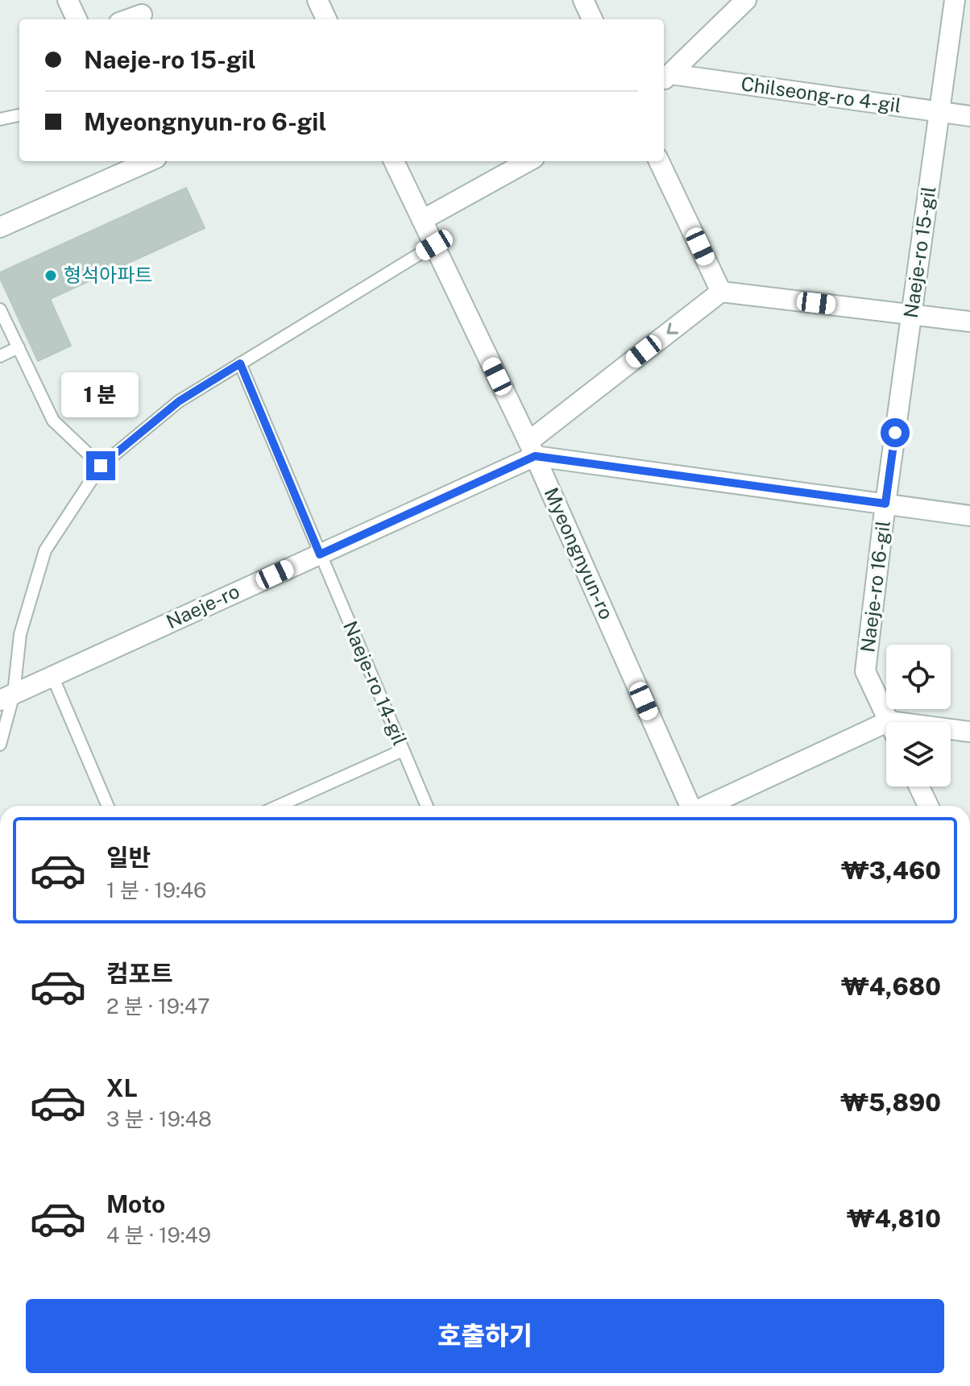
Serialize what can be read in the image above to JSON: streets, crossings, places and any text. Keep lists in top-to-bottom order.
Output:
{
  "streets": {
    "street": [
      "Chilseong-ro 4-gil",
      "Naeje-ro 15-gil",
      "Myeongnyun-ro",
      "Naeje-ro 16-gil",
      "Naeje-ro"
    ],
    "lane": ["Naeje-ro 14-gil"]
  },
  "crossings": [
    ["Chilseong-ro 4-gil", "Naeje-ro 15-gil"],
    ["Naeje-ro 15-gil", "Naeje-ro 16-gil"],
    ["Myeongnyun-ro", "Naeje-ro"],
    ["Naeje-ro", "Naeje-ro 14-gil"]
  ],
  "places": ["형석아파트"],
  "page": {
    "banner": ["Naeje-ro 15-gil", "Myeongnyun-ro 6-gil"],
    "bubble": "1 분",
    "list": [
      {
        "name": "일반",
        "note": "1 분 · 19:46",
        "value": "₩3,460"
      },
      {
        "name": "컴포트",
        "note": "2 분 · 19:47",
        "value": "₩4,680"
      },
      {
        "name": "XL",
        "note": "3 분 · 19:48",
        "value": "₩5,890"
      },
      {
        "name": "Moto",
        "note": "4 분 · 19:49",
        "value": "₩4,810"
      }
    ],
    "buttons": "호출하기"
  }
}
